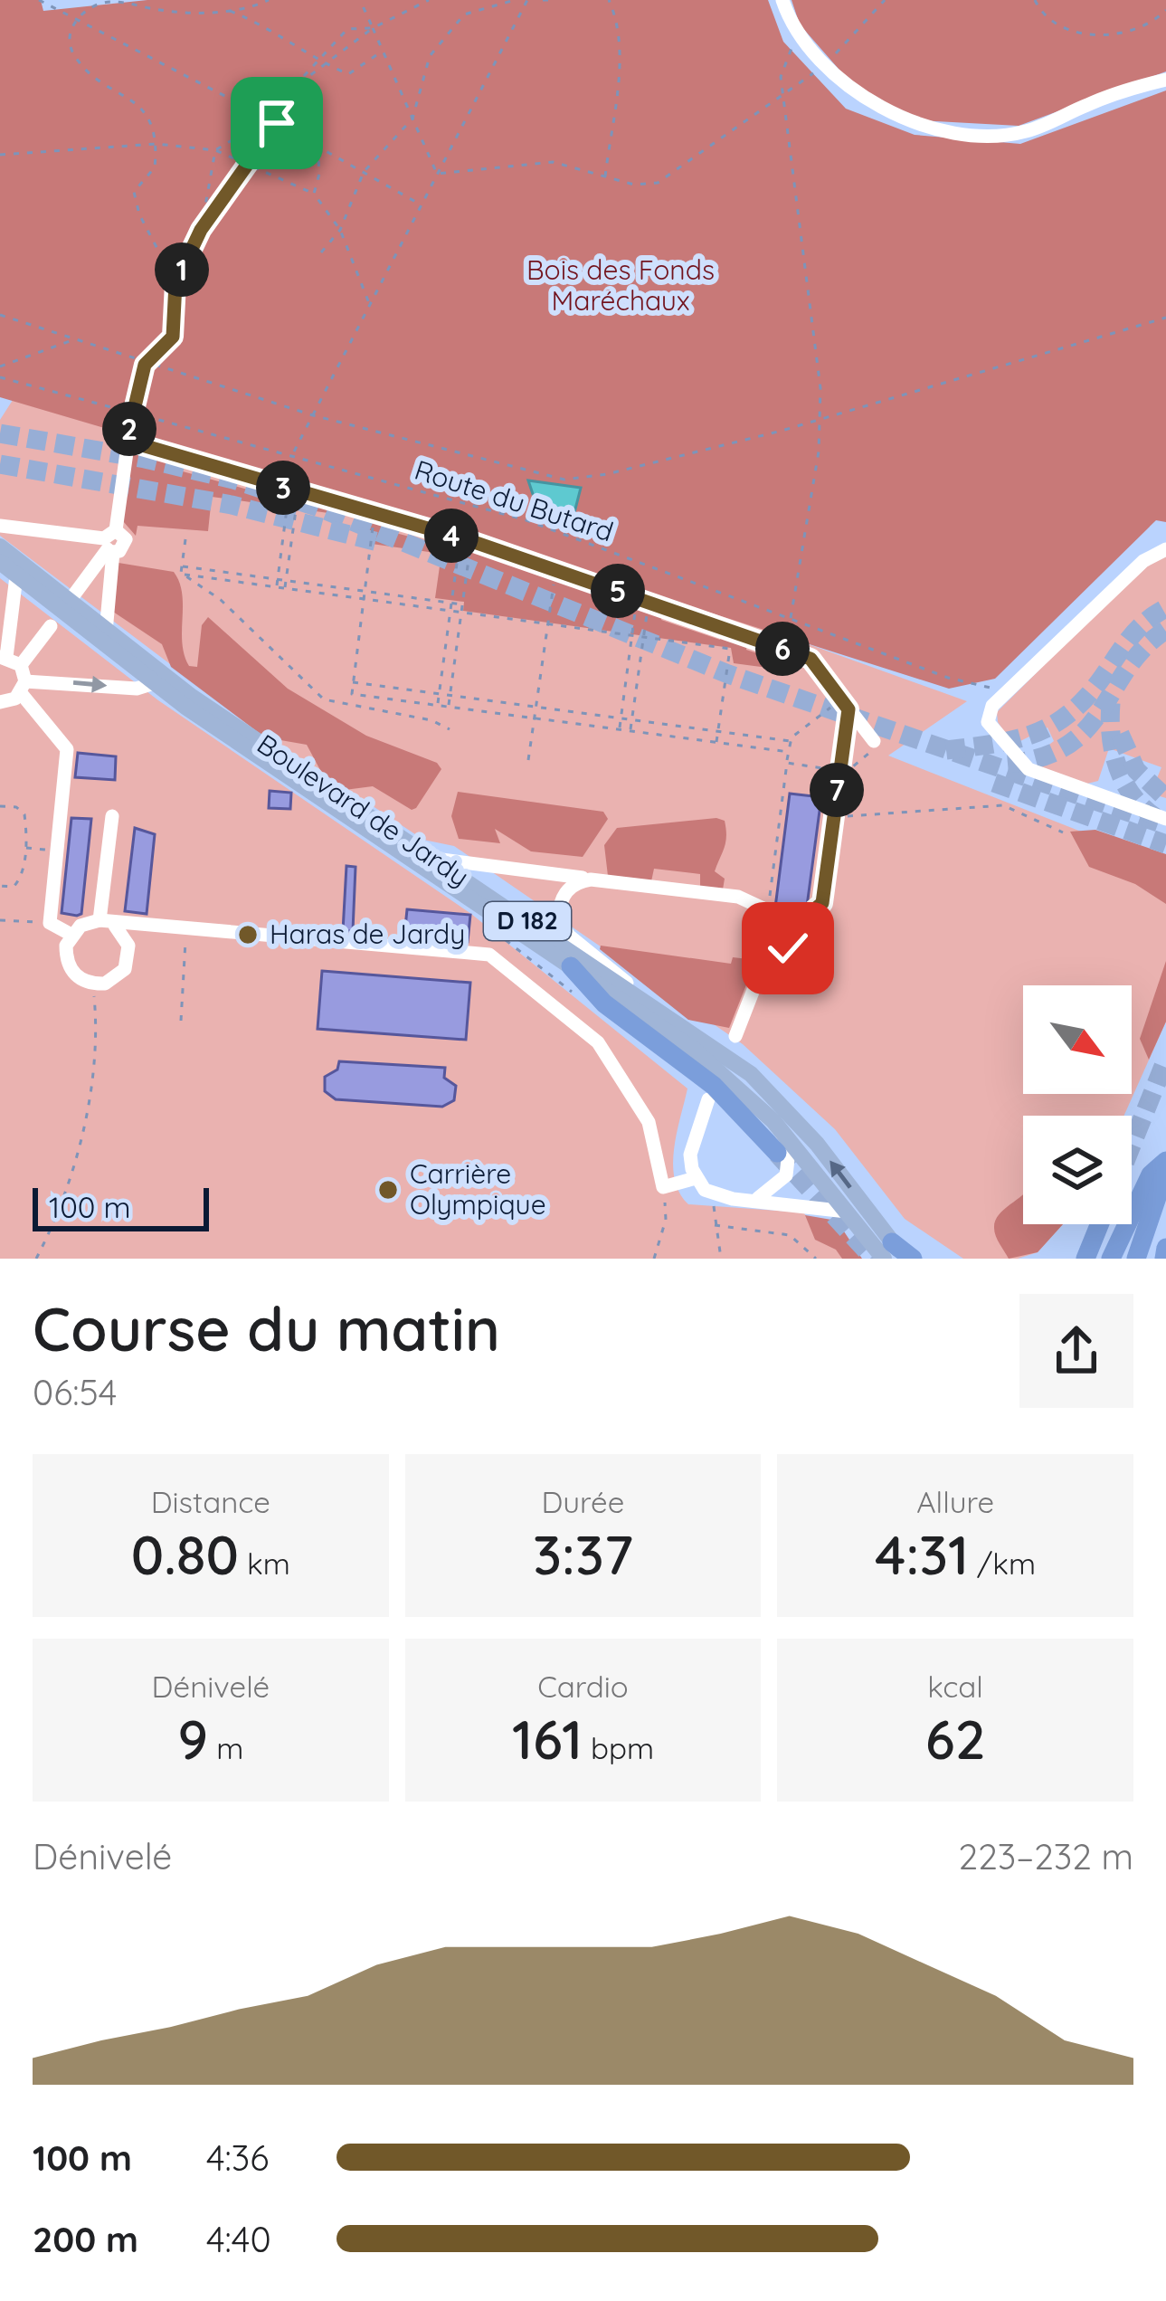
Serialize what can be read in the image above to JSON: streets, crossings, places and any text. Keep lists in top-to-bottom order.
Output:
{
  "streets": {
    "main road": ["Boulevard de Jardy", "D 182"],
    "path": ["Route du Butard"]
  },
  "parks": ["Bois des Fonds Maréchaux"],
  "places": ["Haras de Jardy", "Carrière Olympique"],
  "scale_bar": "100 m",
  "north": "bottom right",
  "page": {
    "pins": [
      "1",
      "2",
      "3",
      "4",
      "5",
      "6",
      "7"
    ],
    "scale": "100 m",
    "heading": ["Course du matin", "06:54"],
    "stats": [
      ["Distance", "0.80 km"],
      ["Durée", "3:37"],
      ["Allure", "4:31 /km"],
      ["Dénivelé", "9 m"],
      ["Cardio", "161 bpm"],
      ["kcal", "62"]
    ],
    "chart": ["Dénivelé", "223–232 m"],
    "list": [
      {
        "name": "100 m",
        "note": "4:36"
      },
      {
        "name": "200 m",
        "note": "4:40"
      }
    ]
  }
}
